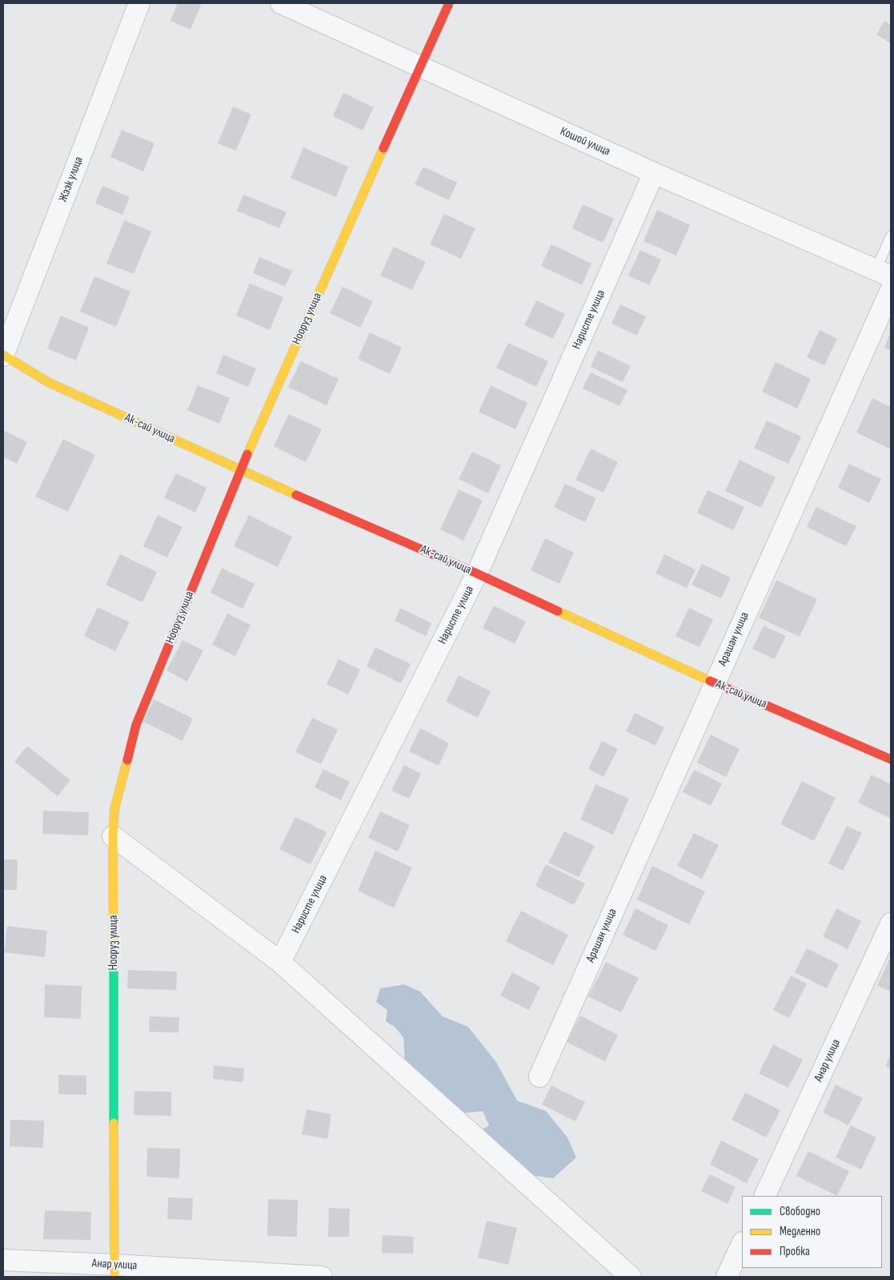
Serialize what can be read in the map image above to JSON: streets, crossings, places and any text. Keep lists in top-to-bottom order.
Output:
{
  "streets": {
    "street": [
      "Кошой улица",
      "Жээк улица",
      "Нооруз улица",
      "Наристе улица",
      "Ак-сай улица",
      "Арашан улица",
      "Анар улица"
    ]
  },
  "crossings": [
    ["Кошой улица", "Нооруз улица"],
    ["Кошой улица", "Наристе улица"],
    ["Жээк улица", "Ак-сай улица"],
    ["Нооруз улица", "Ак-сай улица"],
    ["Нооруз улица", "Анар улица"],
    ["Наристе улица", "Ак-сай улица"],
    ["Ак-сай улица", "Арашан улица"]
  ],
  "legend": ["Свободно", "Медленно", "Пробка"]
}
